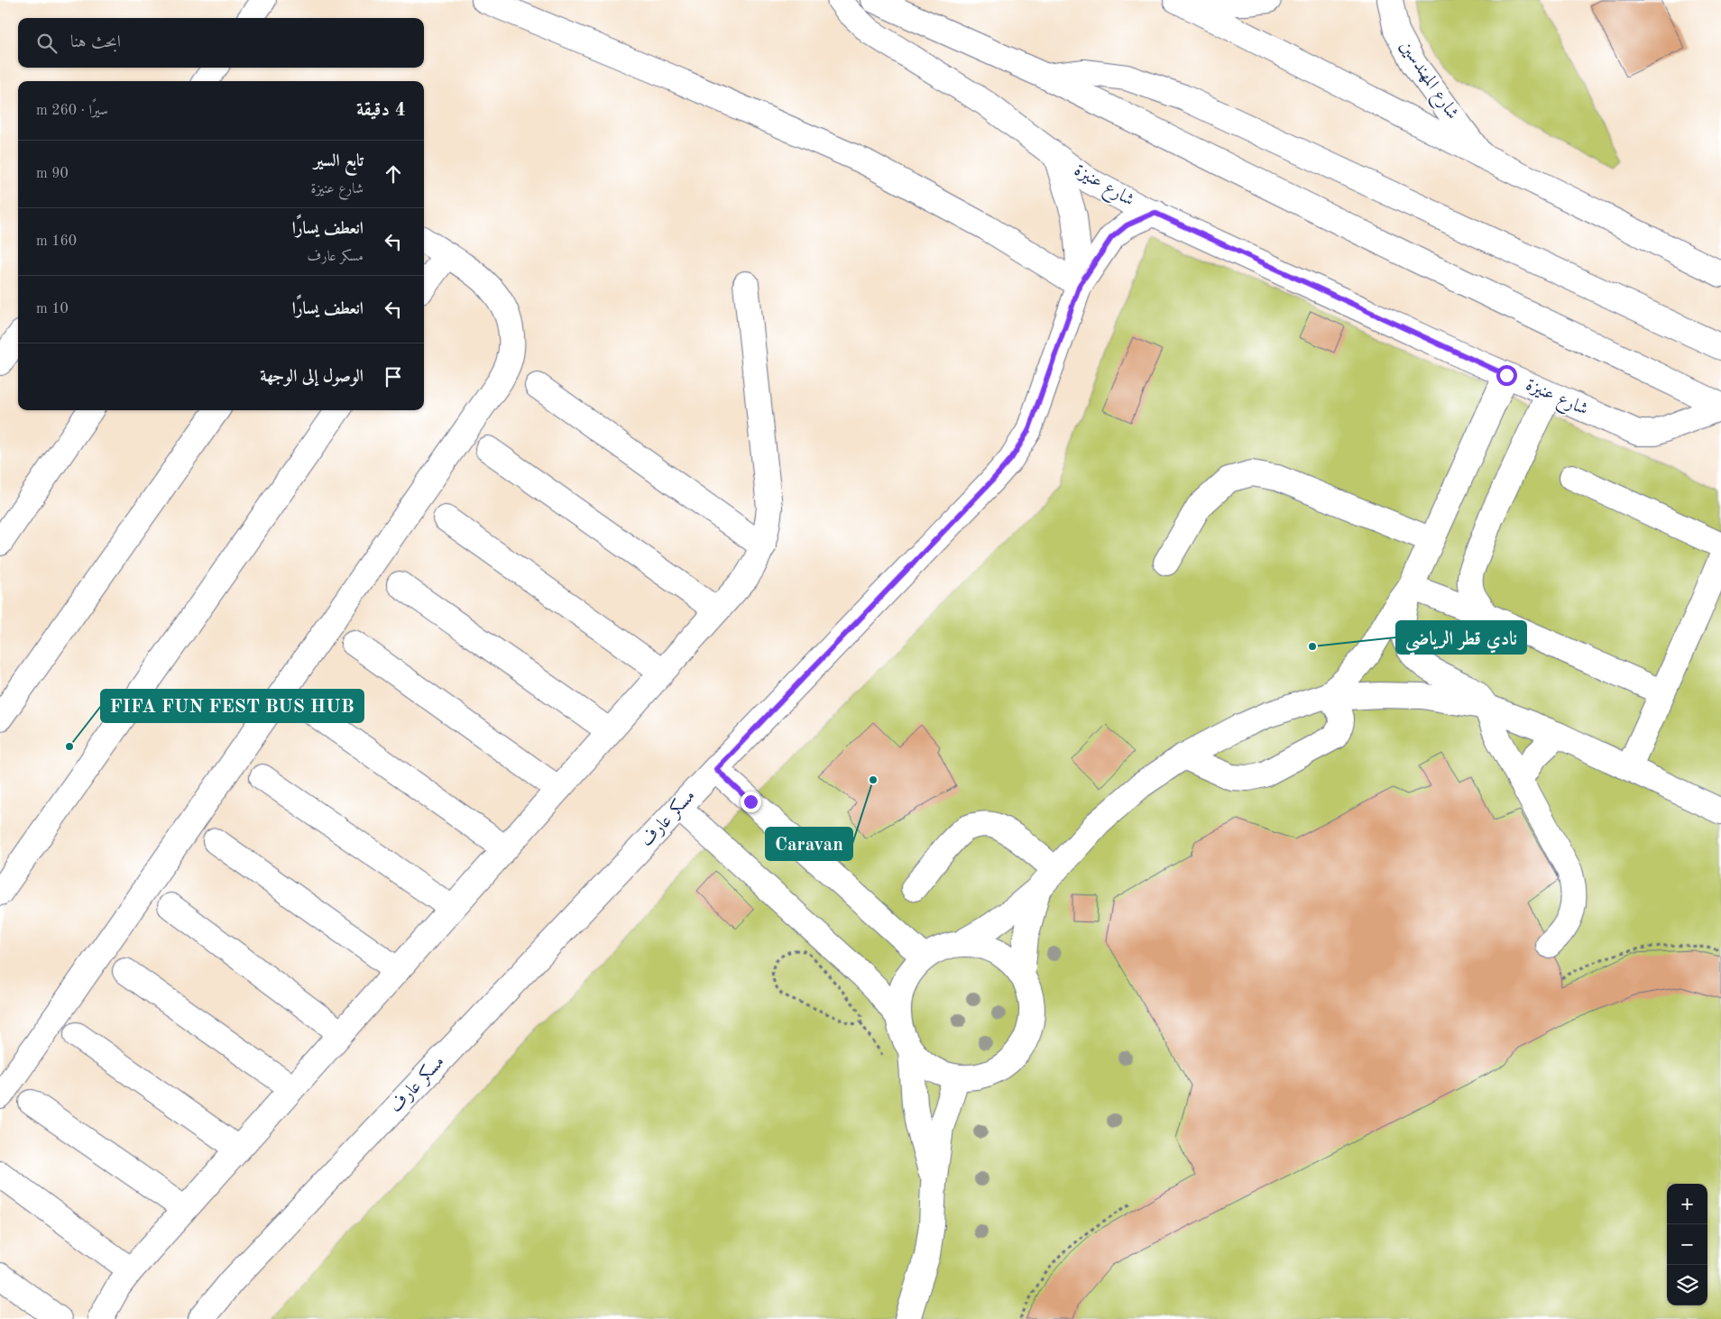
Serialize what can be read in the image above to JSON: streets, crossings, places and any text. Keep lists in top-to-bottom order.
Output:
{
  "streets": {
    "main road": ["شارع المهندسين", "شارع عنيزة", "مسكر عارف"]
  },
  "crossings": [
    ["شارع عنيزة", "مسكر عارف"]
  ],
  "places": ["نادي قطر الرياضي", "FIFA FUN FEST BUS HUB", "Caravan"],
  "page": {
    "search": "ابحث هنا",
    "heading": ["4 دقيقة", "سيرًا · 260 m"],
    "list": [
      ["تابع السير", "شارع عنيزة", "90 m"],
      ["انعطف يسارًا", "مسكر عارف", "160 m"],
      ["انعطف يسارًا", "10 m"],
      "الوصول إلى الوجهة"
    ],
    "map_buttons": ["+", "−"]
  }
}
